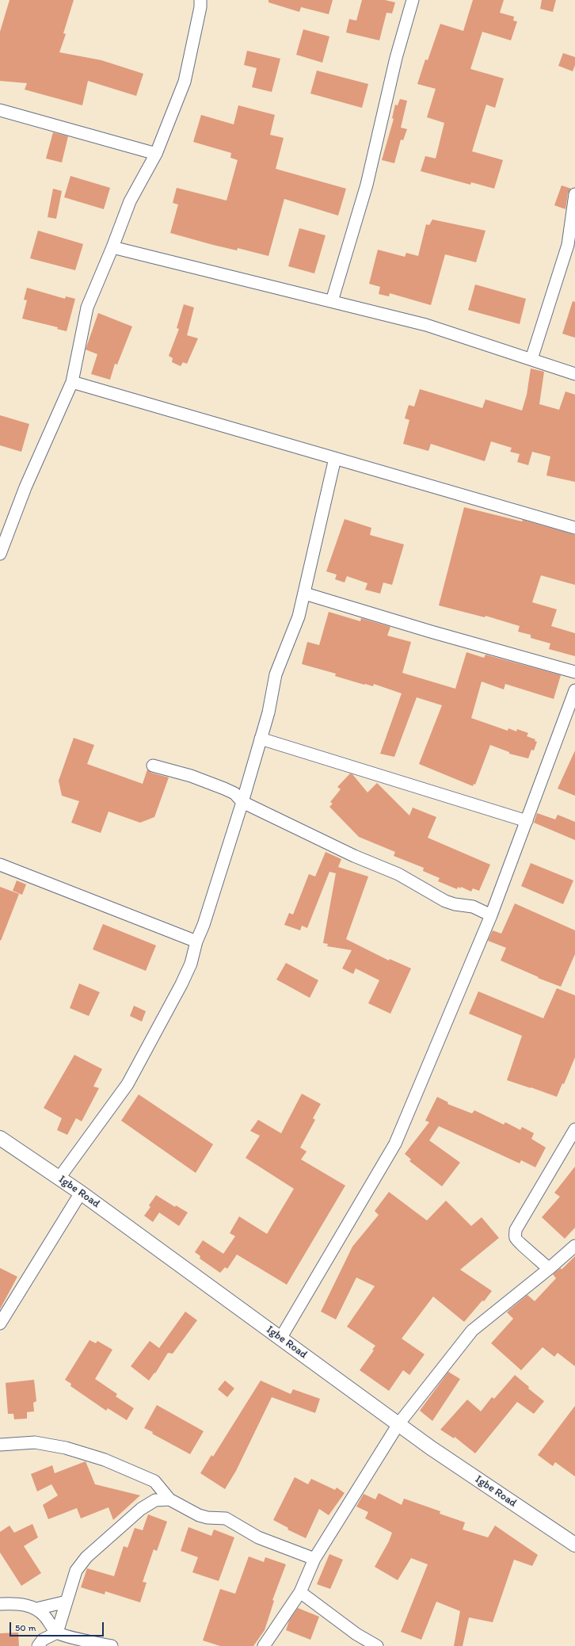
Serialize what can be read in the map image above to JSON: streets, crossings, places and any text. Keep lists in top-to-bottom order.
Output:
{
  "streets": {
    "street": ["Igbe Road"]
  },
  "scale_bar": "50 m"
}
